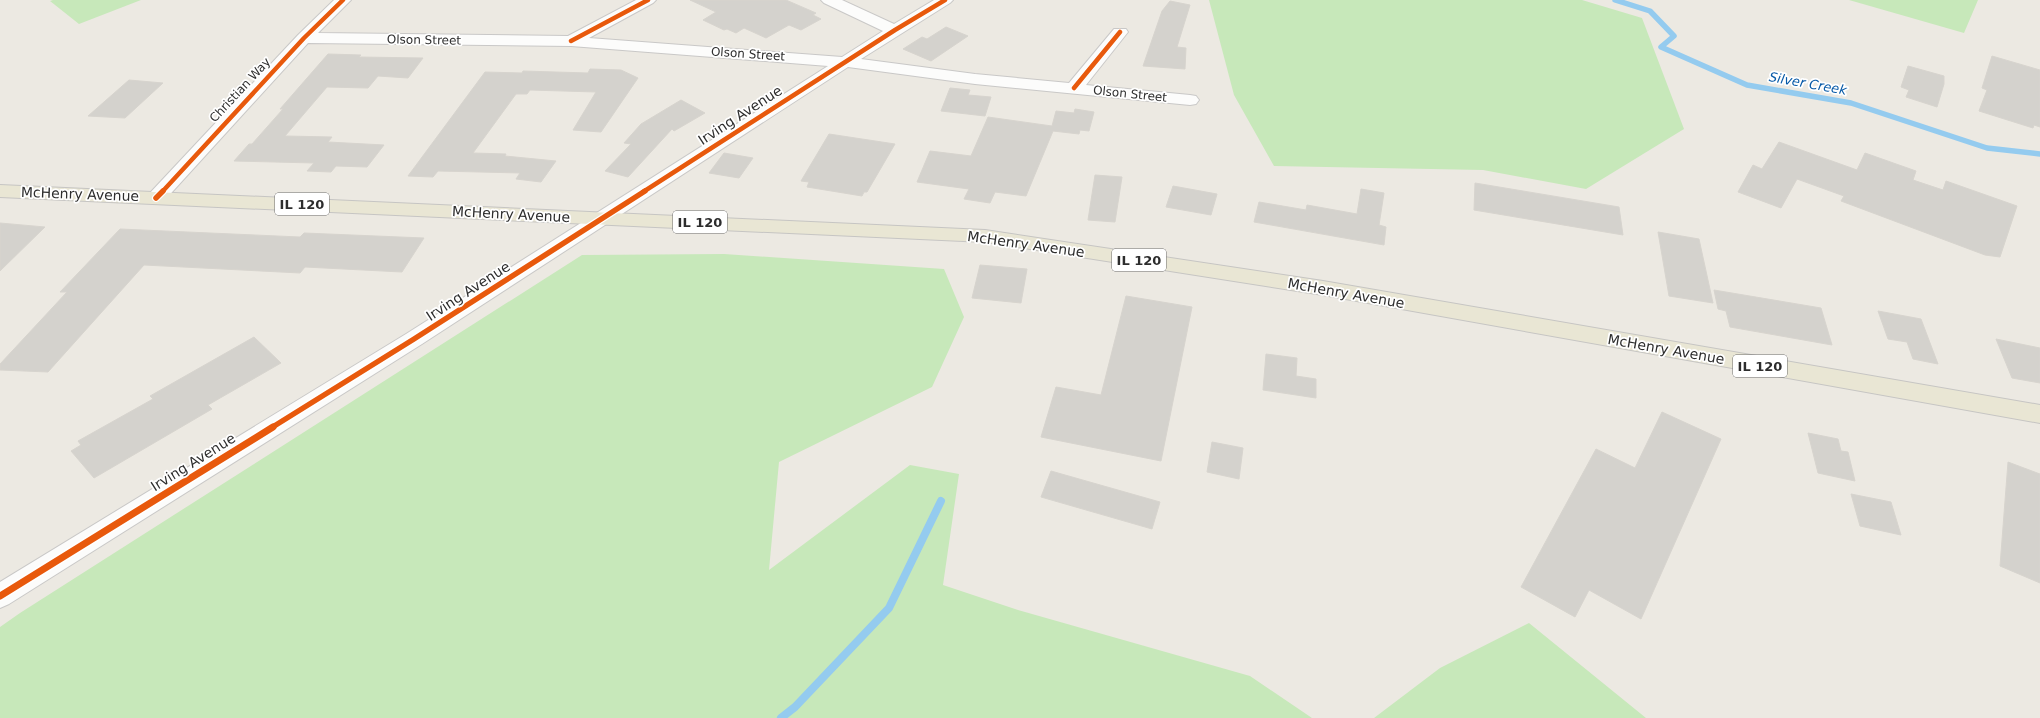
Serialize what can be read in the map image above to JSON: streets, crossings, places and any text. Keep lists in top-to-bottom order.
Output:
{
  "streets": {
    "main road": ["McHenry Avenue", "IL 120"],
    "street": ["Olson Street", "Christian Way", "Irving Avenue"]
  },
  "crossings": [
    ["Olson Street", "Christian Way"],
    ["Olson Street", "Irving Avenue"],
    ["Christian Way", "McHenry Avenue"],
    ["Irving Avenue", "McHenry Avenue"]
  ],
  "water": ["Silver Creek"]
}
